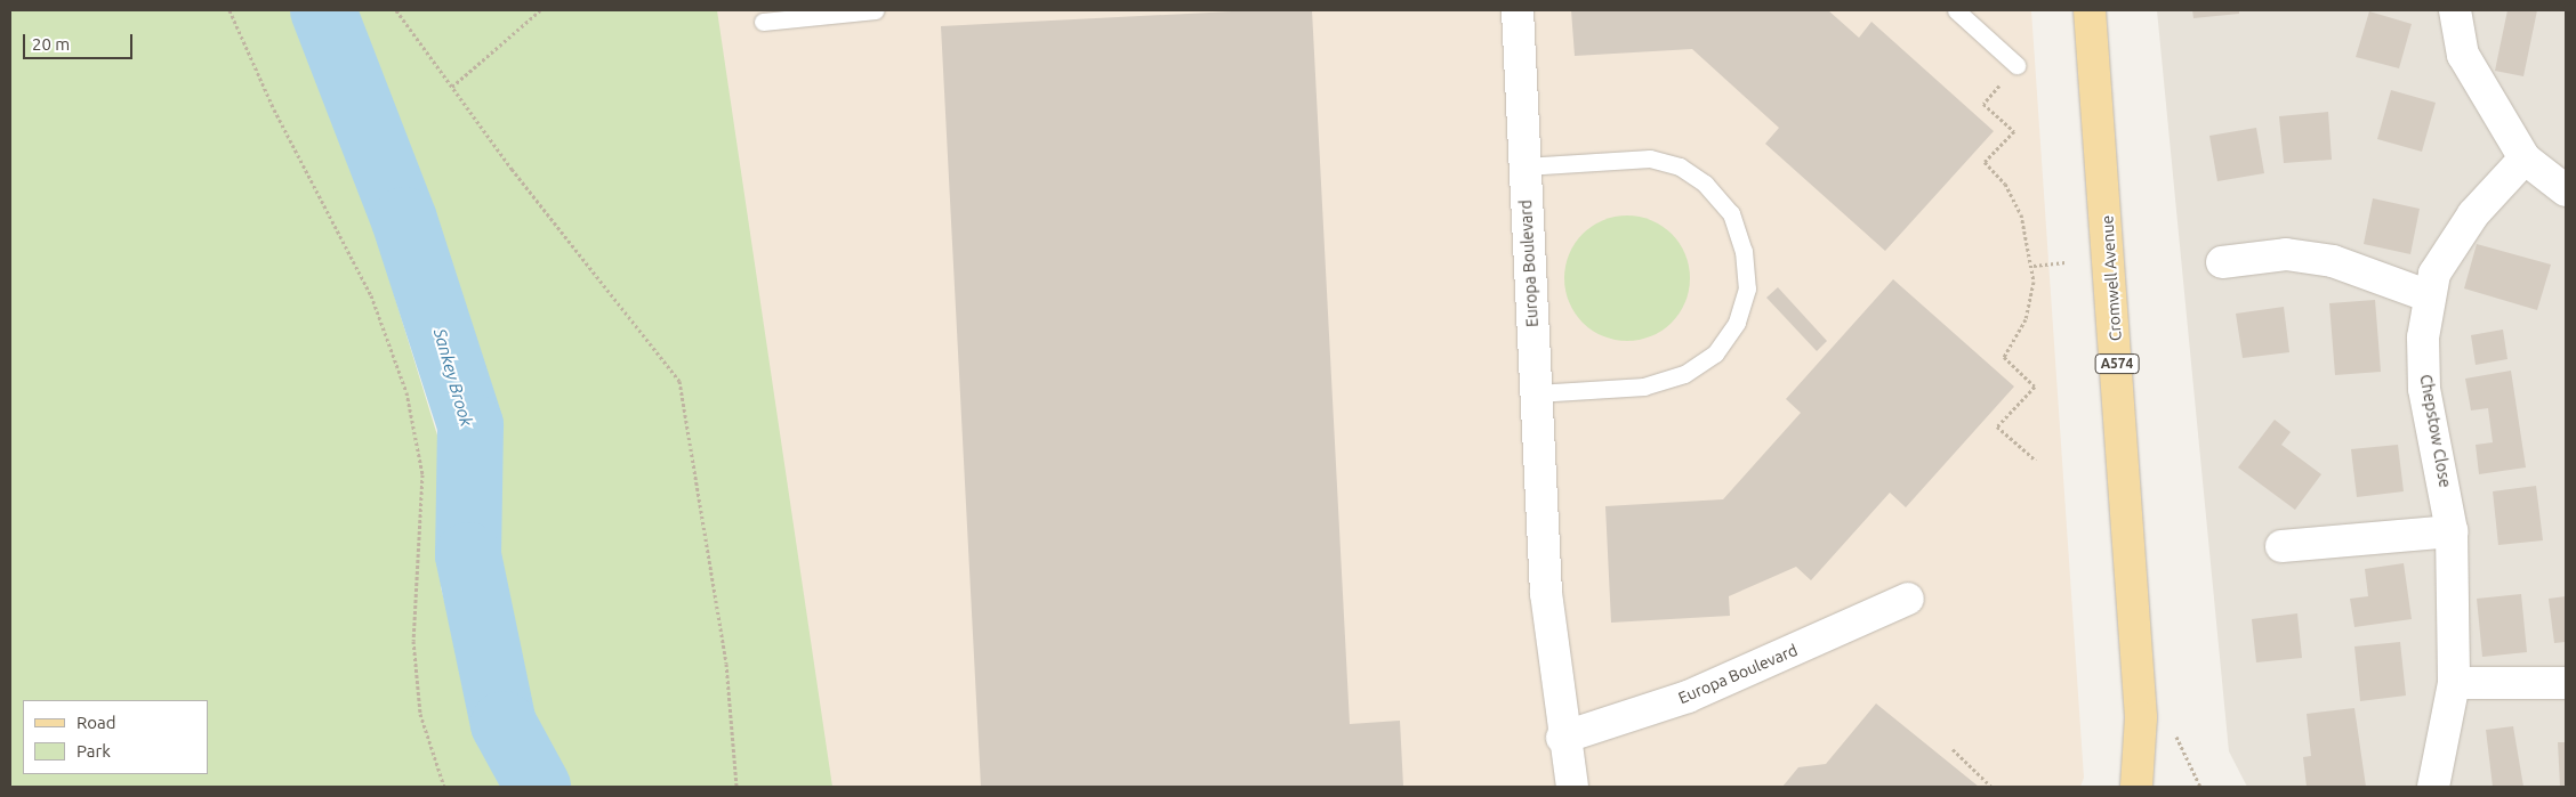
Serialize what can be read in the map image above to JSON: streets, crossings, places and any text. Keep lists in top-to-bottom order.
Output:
{
  "streets": {
    "main road": ["Cromwell Avenue", "A574"],
    "street": ["Europa Boulevard", "Chepstow Close"]
  },
  "water": ["Sankey Brook"],
  "legend": ["Road", "Park"],
  "scale_bar": "20 m"
}
